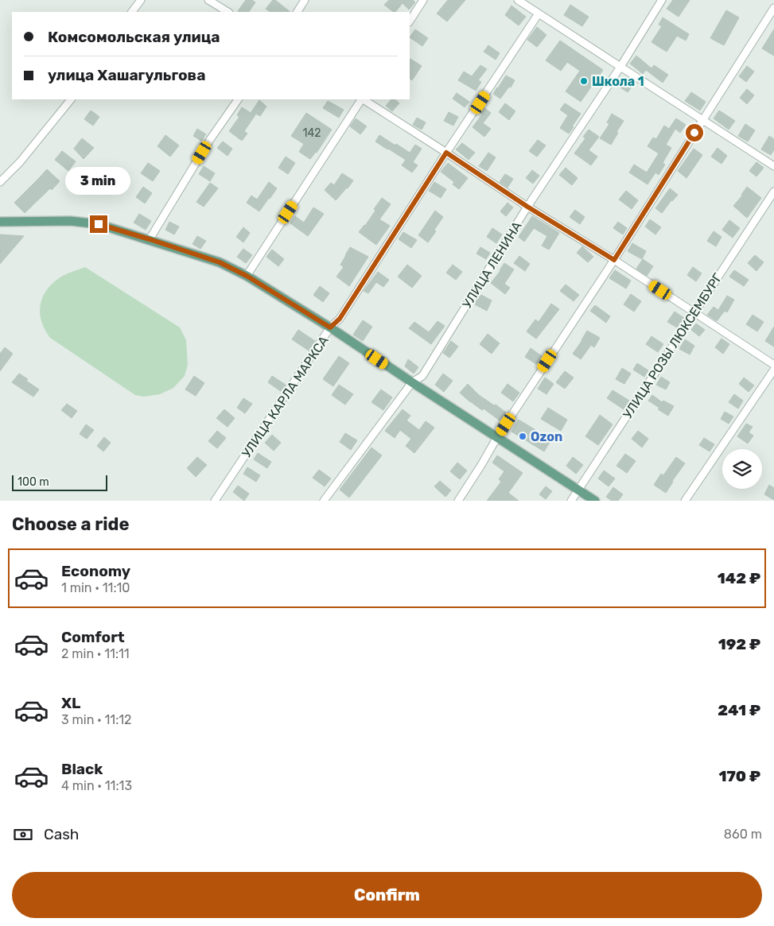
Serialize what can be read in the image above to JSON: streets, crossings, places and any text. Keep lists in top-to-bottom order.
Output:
{
  "streets": {
    "street": ["УЛИЦА ЛЕНИНА", "УЛИЦА РОЗЫ ЛЮКСЕМБУРГ", "УЛИЦА КАРЛА МАРКСА"]
  },
  "places": ["Школа 1", "Ozon"],
  "house_numbers": ["142"],
  "scale_bar": "100 m",
  "page": {
    "banner": ["Комсомольская улица", "улица Хашагульгова"],
    "bubble": "3 min",
    "scale": "100 m",
    "heading": "Choose a ride",
    "list": [
      {
        "name": "Economy",
        "note": "1 min · 11:10",
        "value": "142 ₽"
      },
      {
        "name": "Comfort",
        "note": "2 min · 11:11",
        "value": "192 ₽"
      },
      {
        "name": "XL",
        "note": "3 min · 11:12",
        "value": "241 ₽"
      },
      {
        "name": "Black",
        "note": "4 min · 11:13",
        "value": "170 ₽"
      }
    ],
    "pay": ["Cash", "860 m"],
    "buttons": "Confirm"
  }
}
